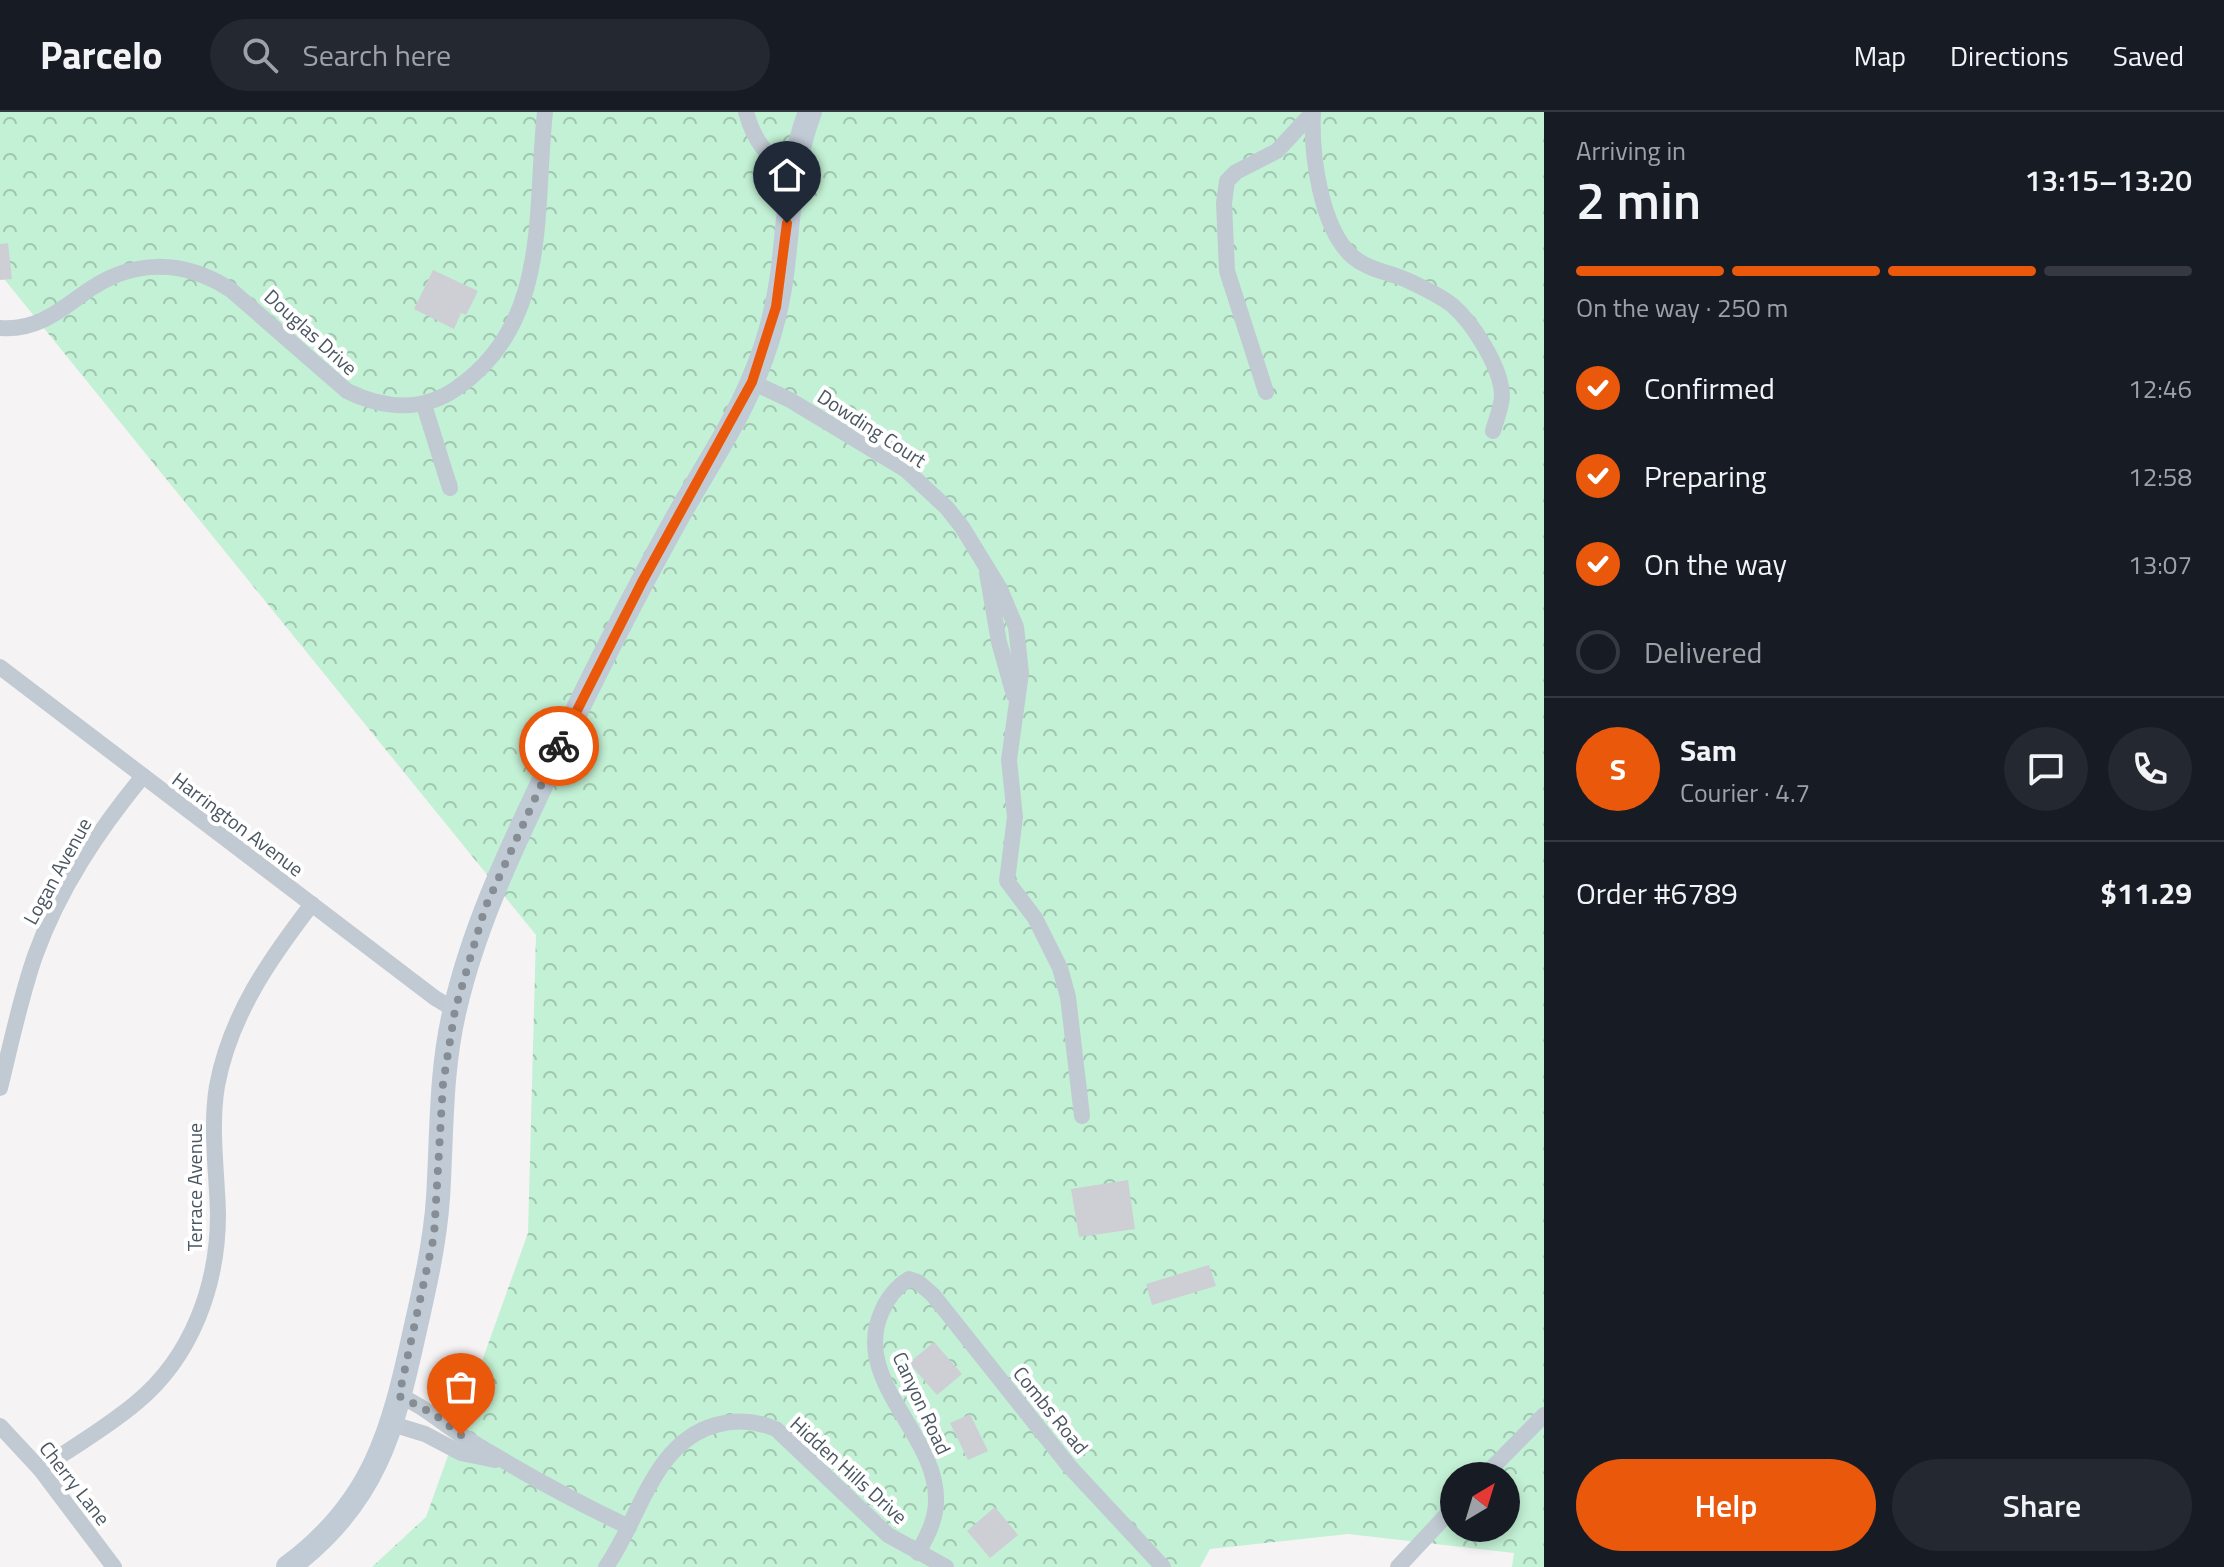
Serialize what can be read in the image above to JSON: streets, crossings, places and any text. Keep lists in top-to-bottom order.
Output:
{
  "streets": {
    "street": [
      "Douglas Drive",
      "Dowding Court",
      "Harrington Avenue",
      "Logan Avenue",
      "Terrace Avenue",
      "Canyon Road",
      "Combs Road",
      "Hidden Hills Drive",
      "Cherry Lane"
    ]
  },
  "crossings": [
    ["Harrington Avenue", "Logan Avenue"],
    ["Harrington Avenue", "Terrace Avenue"],
    ["Terrace Avenue", "Cherry Lane"],
    ["Canyon Road", "Combs Road"],
    ["Canyon Road", "Hidden Hills Drive"]
  ],
  "north": "top right",
  "page": {
    "header": "Parcelo",
    "search": "Search here",
    "nav": ["Map", "Directions", "Saved"],
    "heading": ["2 min", "Arriving in", "13:15–13:20"],
    "panel": [
      "Sam",
      "Courier · 4.7",
      "Order #6789",
      "$11.29"
    ],
    "bar": "On the way · 250 m",
    "list": [
      ["Confirmed", "12:46"],
      ["Preparing", "12:58"],
      ["On the way", "13:07"],
      "Delivered"
    ],
    "round": "S",
    "buttons": ["Help", "Share"]
  }
}
